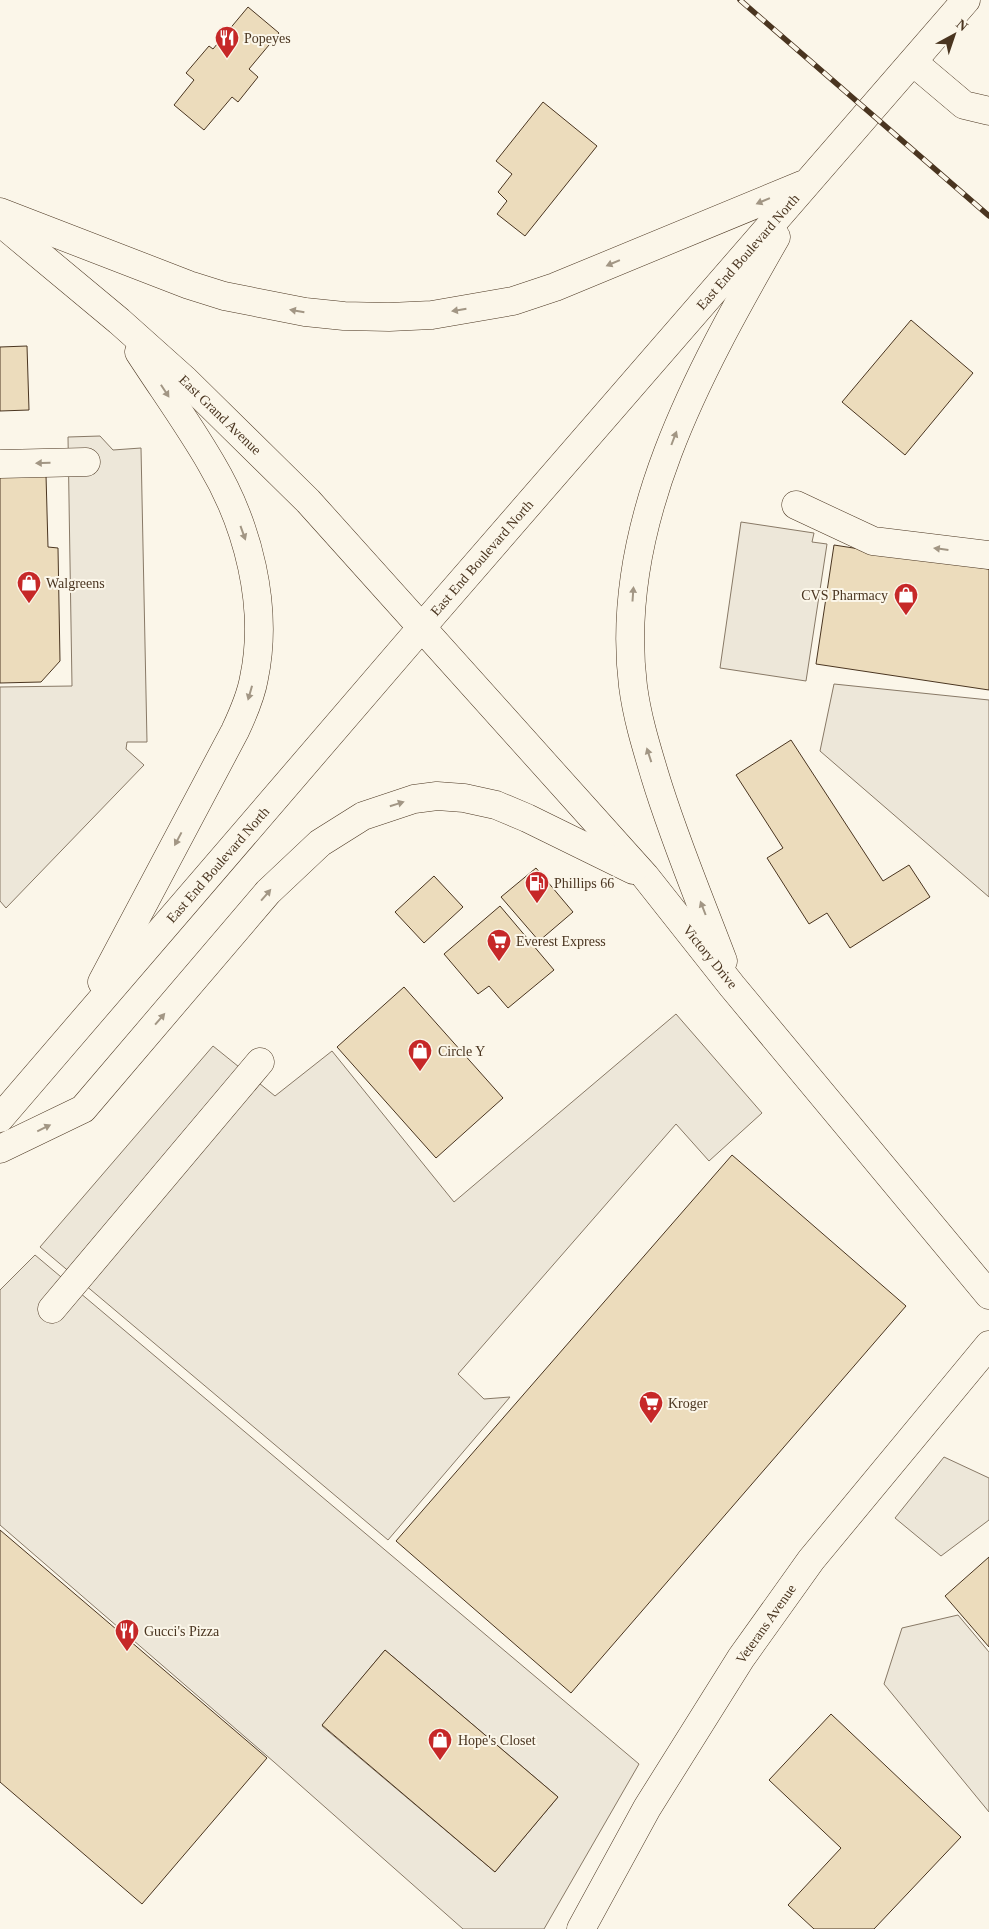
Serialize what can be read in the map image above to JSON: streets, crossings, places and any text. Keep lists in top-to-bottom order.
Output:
{
  "streets": {
    "main road": [
      "East End Boulevard North",
      "East Grand Avenue",
      "Victory Drive",
      "Veterans Avenue"
    ]
  },
  "crossings": [
    ["East End Boulevard North", "East Grand Avenue"],
    ["East End Boulevard North", "Victory Drive"],
    ["East Grand Avenue", "Victory Drive"]
  ],
  "places": {
    "restaurant": ["Popeyes", "Gucci's Pizza"],
    "shop": [
      "Walgreens",
      "CVS Pharmacy",
      "Circle Y",
      "Hope's Closet"
    ],
    "fuel station": ["Phillips 66"],
    "supermarket": ["Everest Express", "Kroger"]
  },
  "north": "top right"
}
